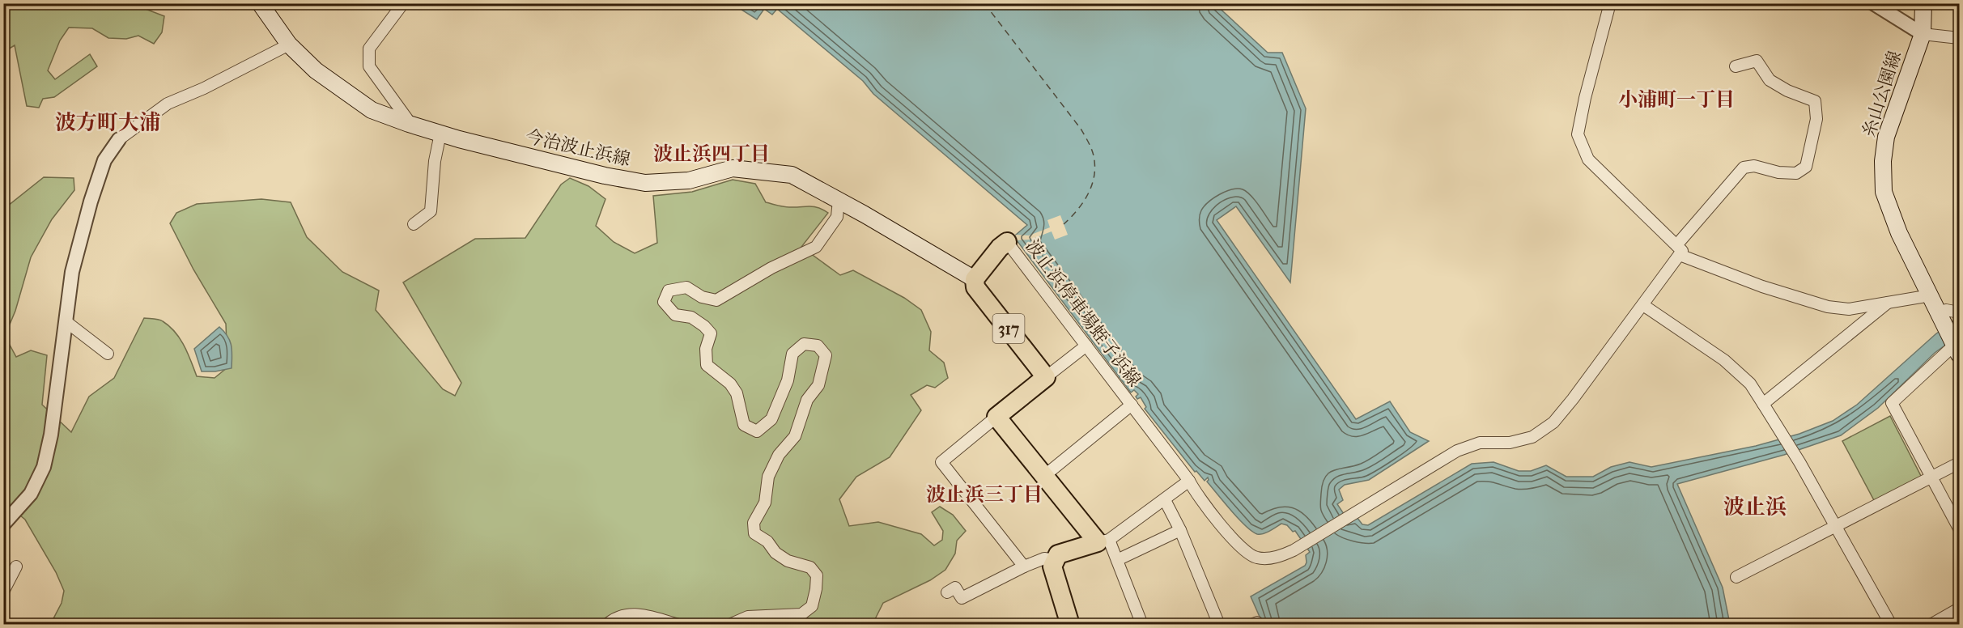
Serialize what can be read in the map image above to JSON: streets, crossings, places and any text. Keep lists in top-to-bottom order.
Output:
{
  "streets": {
    "highway": ["317"],
    "main road": ["糸山公園線", "今治波止浜線"],
    "street": ["波止浜停車場蛭子浜線"]
  },
  "crossings": [
    ["今治波止浜線", "317"]
  ],
  "districts": [
    "小浦町一丁目",
    "波方町大浦",
    "波止浜四丁目",
    "波止浜三丁目",
    "波止浜"
  ]
}
